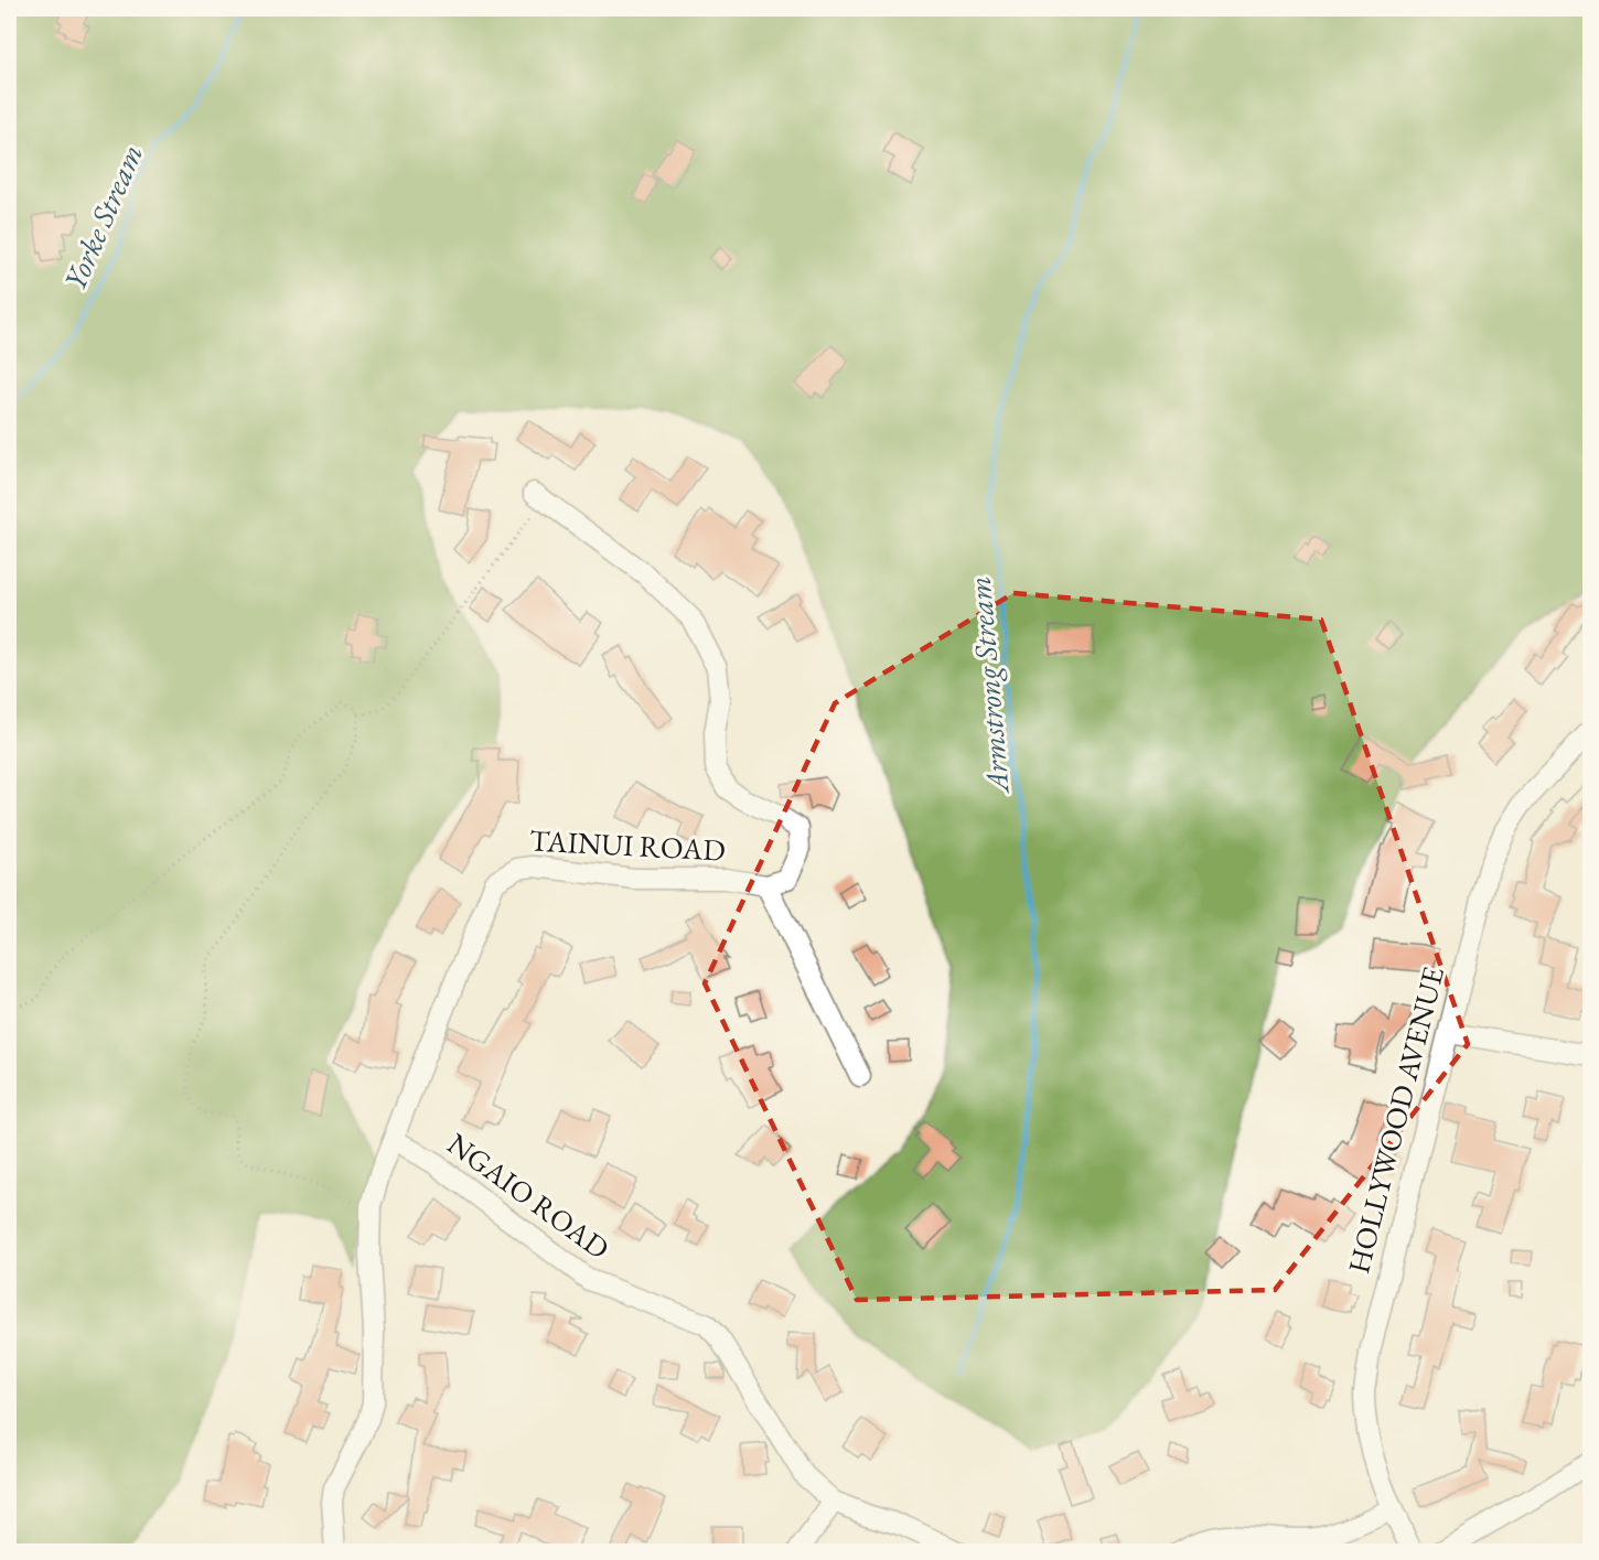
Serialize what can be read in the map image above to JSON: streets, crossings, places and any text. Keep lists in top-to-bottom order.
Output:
{
  "streets": {
    "street": ["TAINUI ROAD", "HOLLYWOOD AVENUE", "NGAIO ROAD"]
  },
  "crossings": [
    ["TAINUI ROAD", "NGAIO ROAD"]
  ],
  "water": ["Yorke Stream", "Armstrong Stream"]
}
